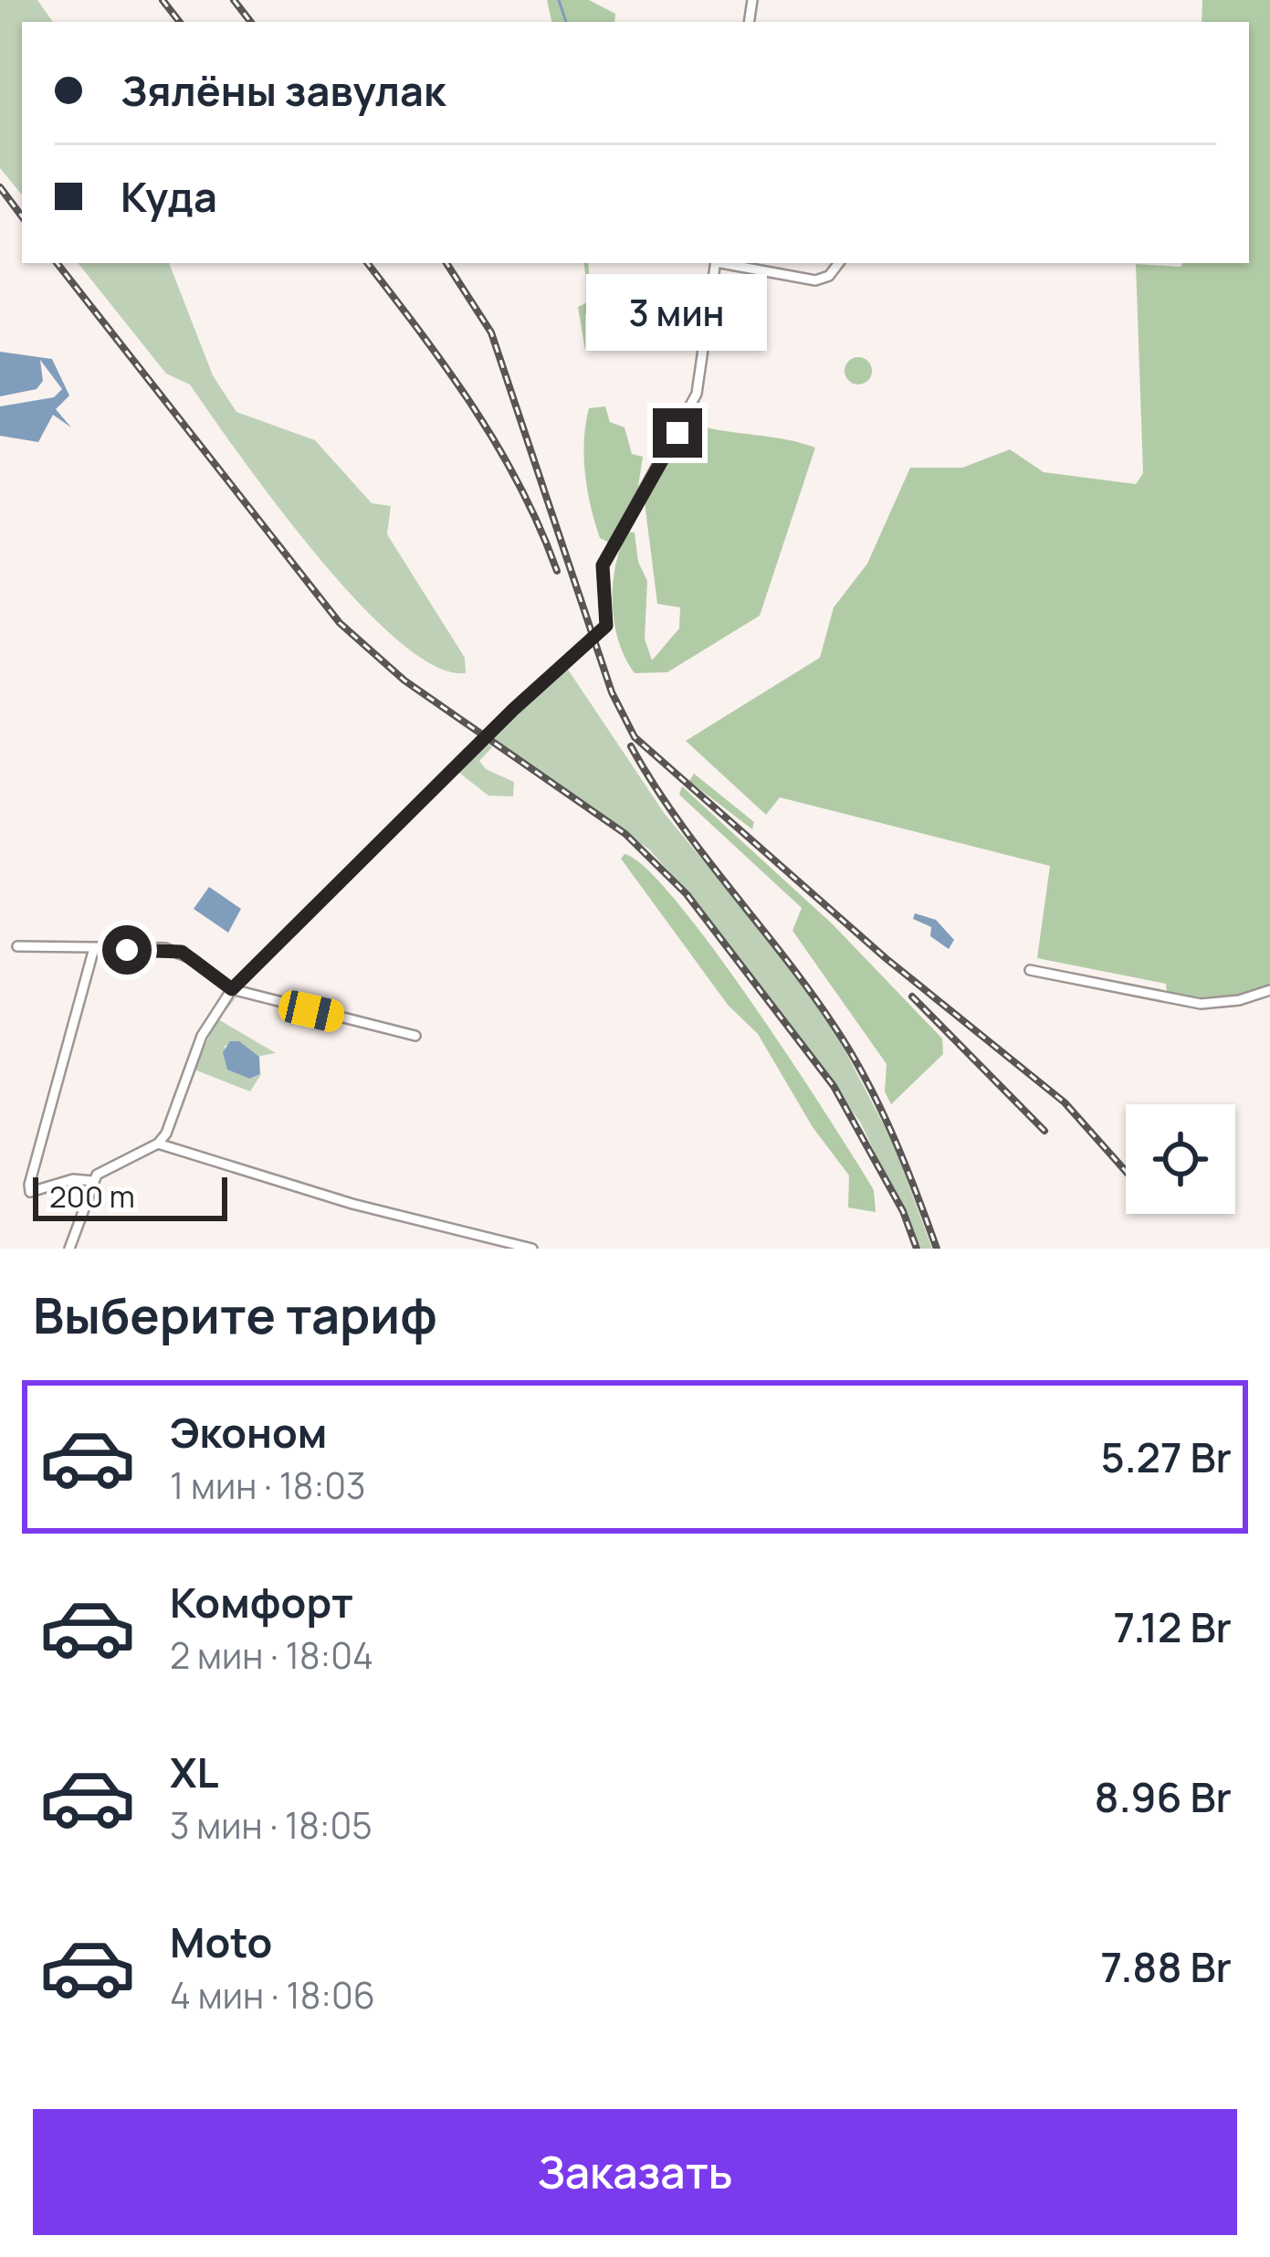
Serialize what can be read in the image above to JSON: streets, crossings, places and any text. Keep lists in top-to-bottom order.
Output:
{
  "scale_bar": "200 m",
  "page": {
    "banner": ["Зялёны завулак", "Куда"],
    "bubble": "3 мин",
    "scale": "200 m",
    "heading": "Выберите тариф",
    "list": [
      {
        "name": "Эконом",
        "note": "1 мин · 18:03",
        "value": "5.27 Br"
      },
      {
        "name": "Комфорт",
        "note": "2 мин · 18:04",
        "value": "7.12 Br"
      },
      {
        "name": "XL",
        "note": "3 мин · 18:05",
        "value": "8.96 Br"
      },
      {
        "name": "Moto",
        "note": "4 мин · 18:06",
        "value": "7.88 Br"
      }
    ],
    "buttons": "Заказать"
  }
}
